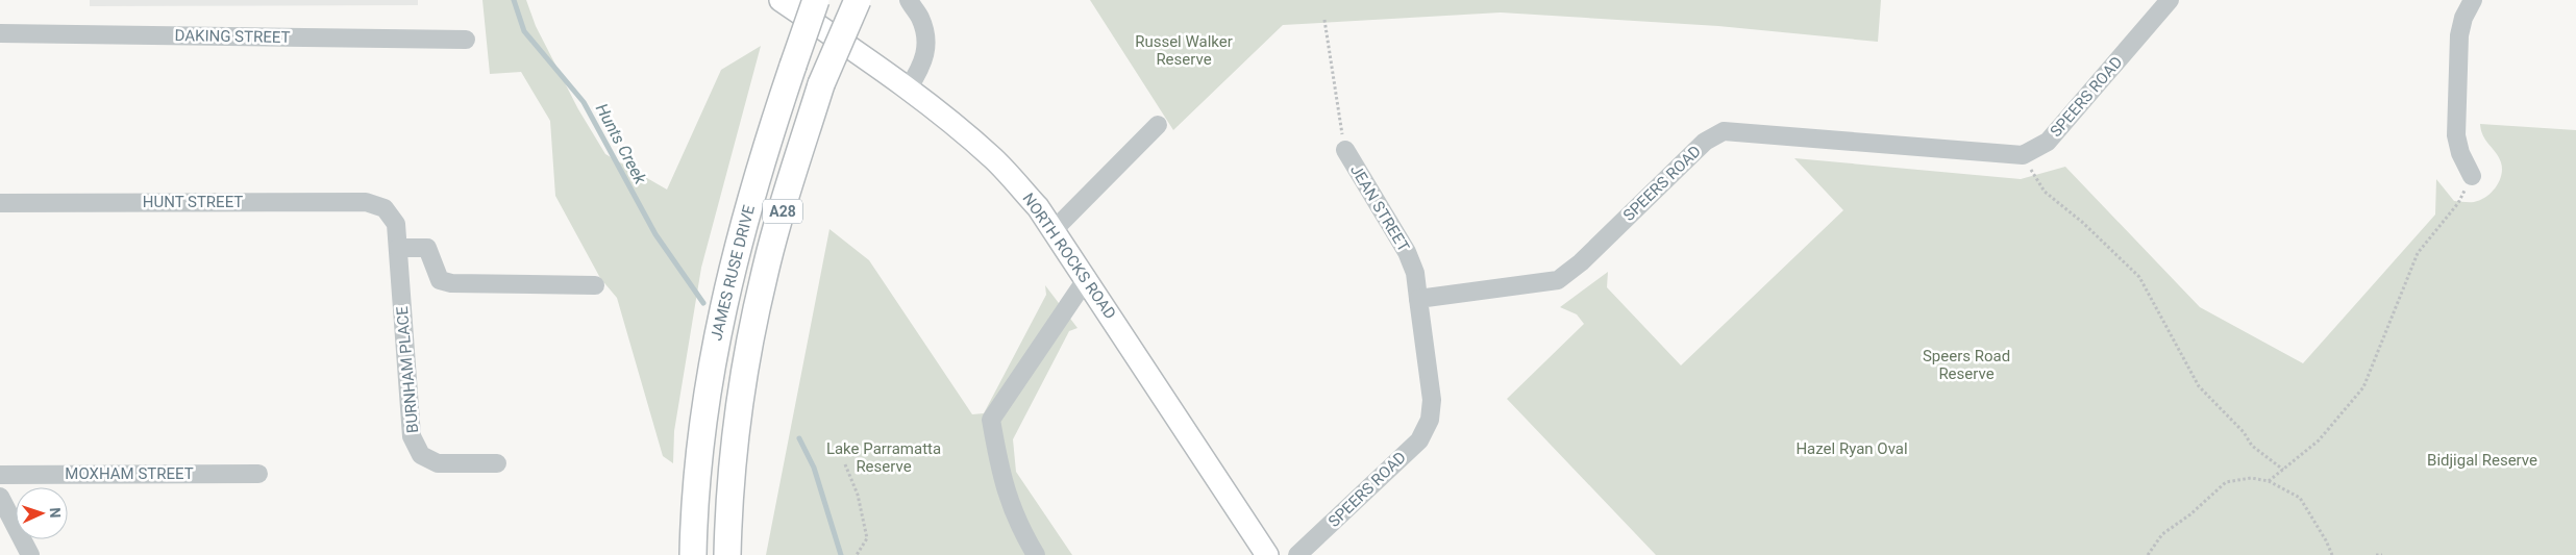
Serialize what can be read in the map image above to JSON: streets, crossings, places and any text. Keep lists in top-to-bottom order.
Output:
{
  "streets": {
    "highway": ["A28", "JAMES RUSE DRIVE"],
    "main road": ["NORTH ROCKS ROAD"],
    "street": [
      "DAKING STREET",
      "SPEERS ROAD",
      "HUNT STREET",
      "JEAN STREET",
      "BURNHAM PLACE",
      "MOXHAM STREET"
    ]
  },
  "crossings": [
    ["SPEERS ROAD", "JEAN STREET"],
    ["HUNT STREET", "BURNHAM PLACE"],
    ["A28", "JAMES RUSE DRIVE"]
  ],
  "water": ["Hunts Creek"],
  "parks": [
    "Russel Walker Reserve",
    "Speers Road Reserve",
    "Lake Parramatta Reserve",
    "Hazel Ryan Oval",
    "Bidjigal Reserve"
  ],
  "north": "right"
}
